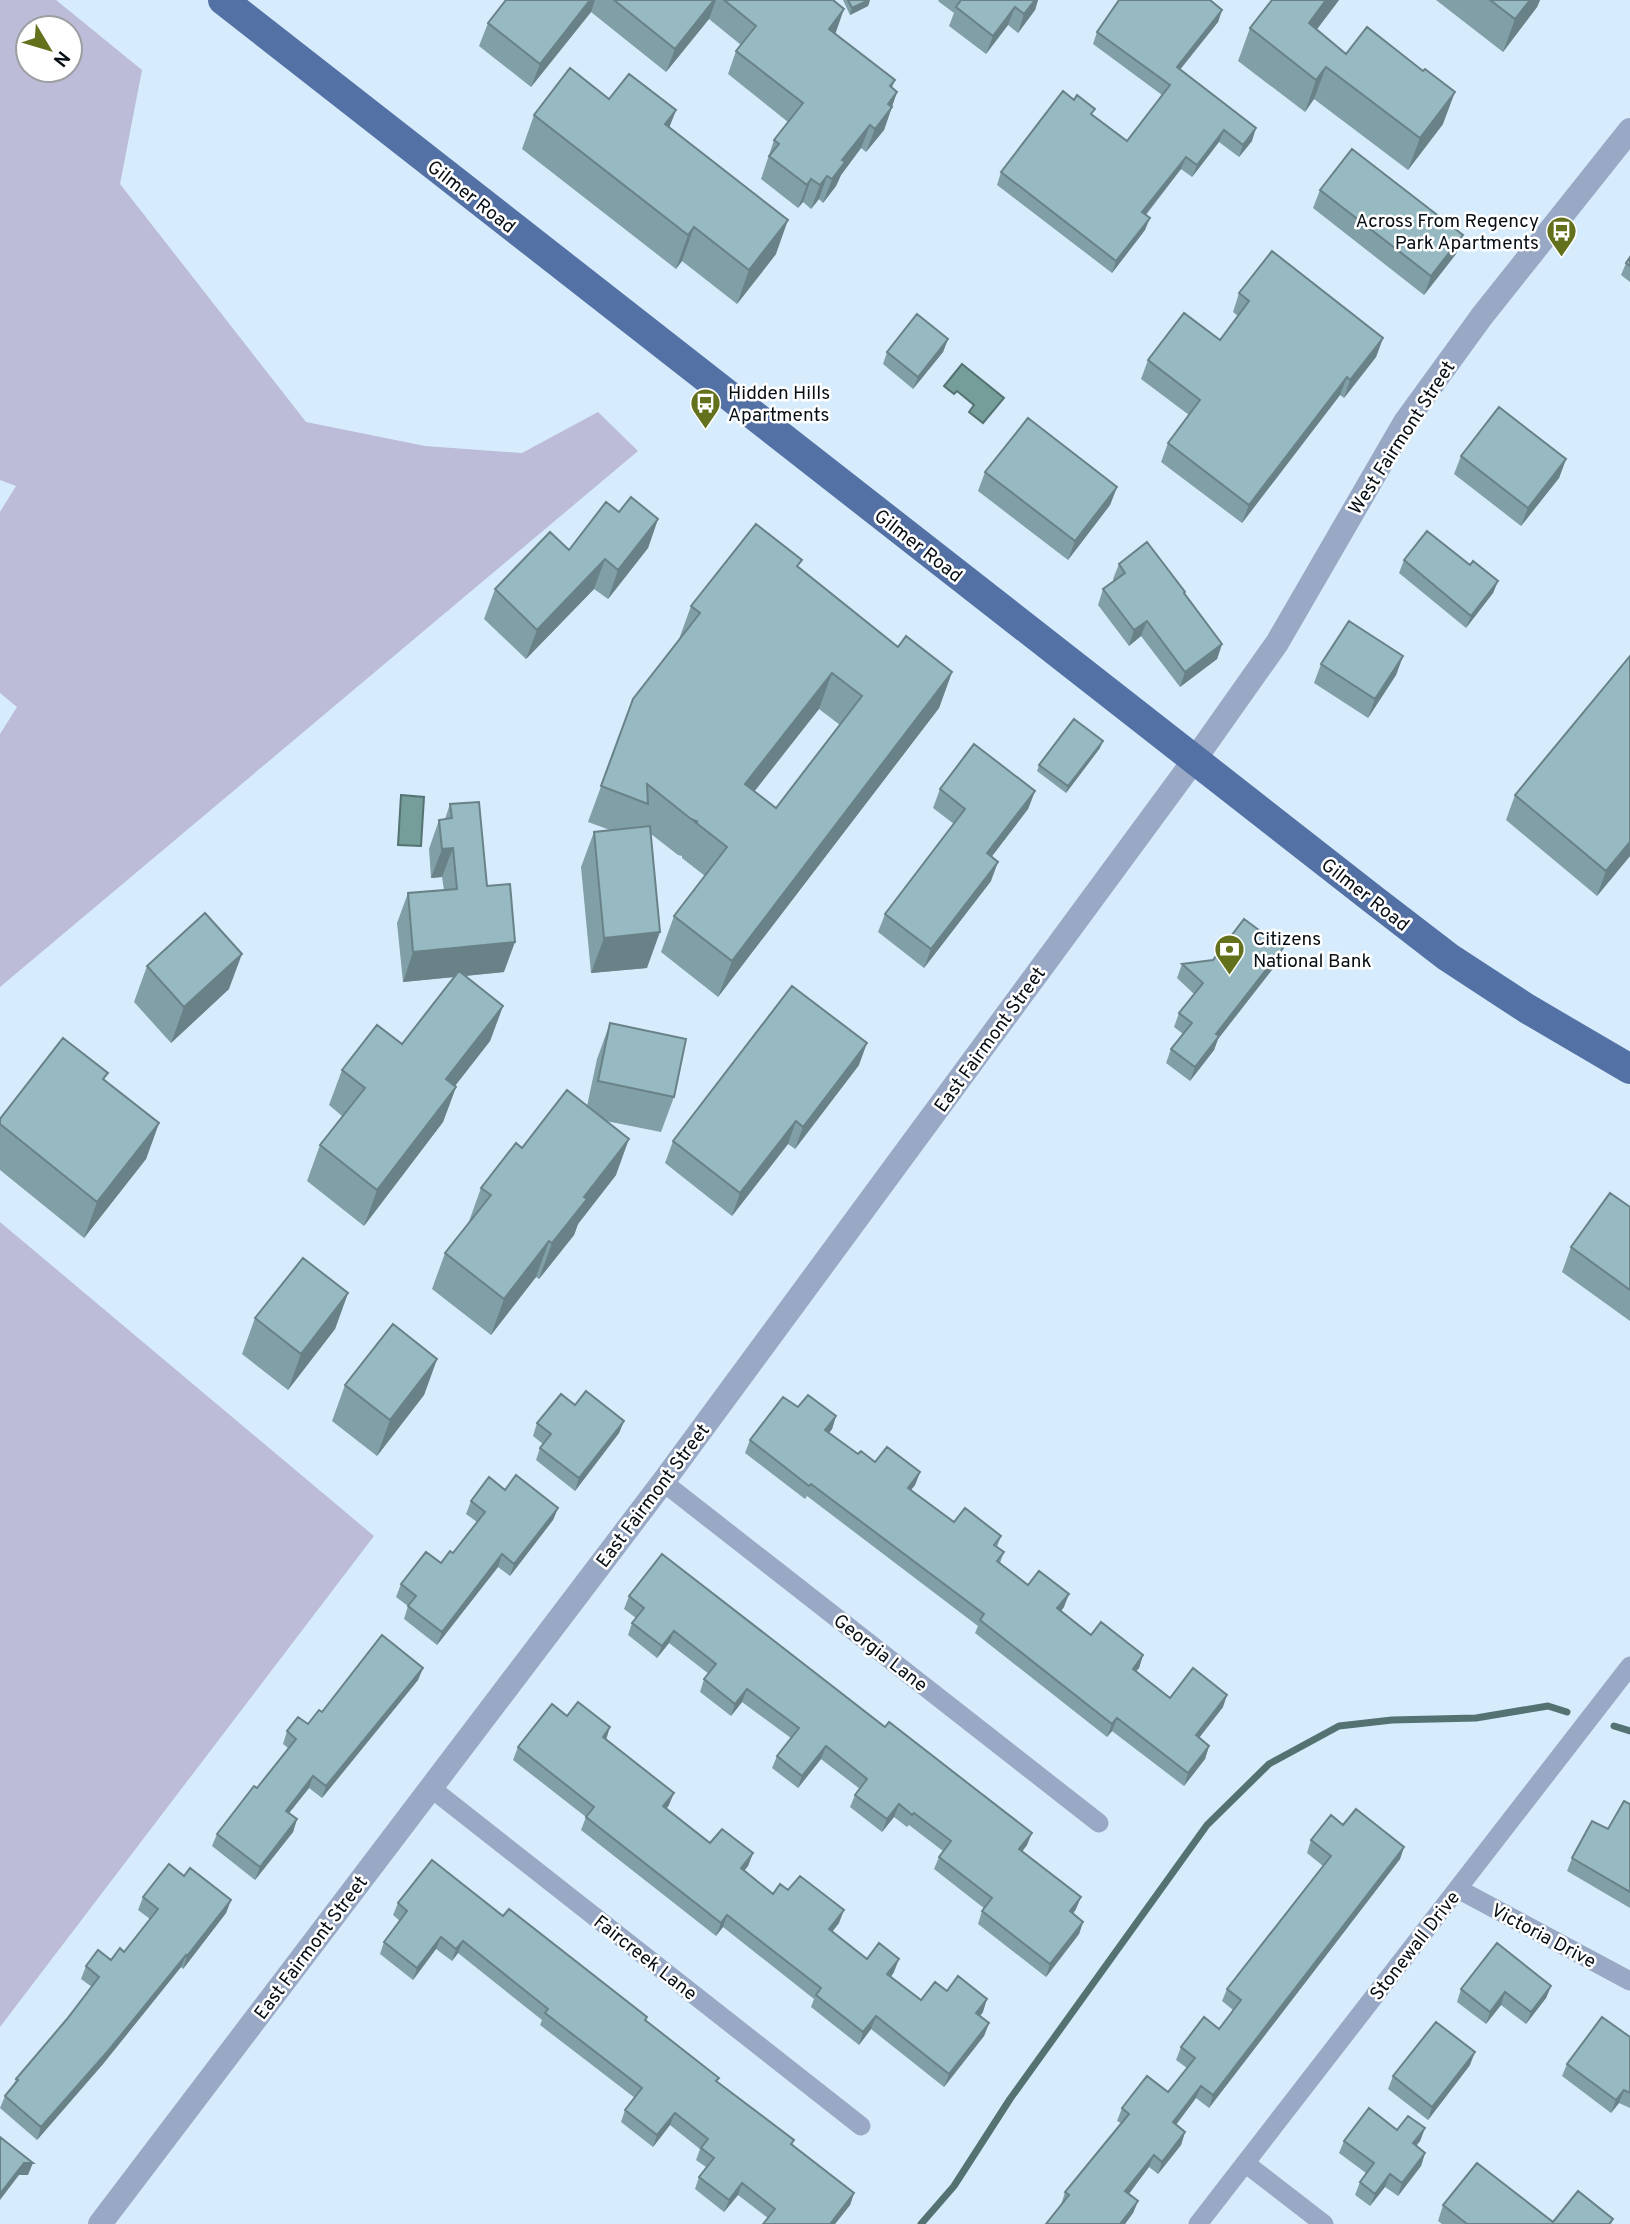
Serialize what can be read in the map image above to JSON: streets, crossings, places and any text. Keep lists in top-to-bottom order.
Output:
{
  "streets": {
    "main road": ["Gilmer Road"],
    "street": [
      "West Fairmont Street",
      "East Fairmont Street",
      "Georgia Lane",
      "Victoria Drive",
      "Stonewall Drive",
      "Faircreek Lane"
    ]
  },
  "crossings": [
    ["Gilmer Road", "West Fairmont Street"],
    ["Gilmer Road", "East Fairmont Street"],
    ["West Fairmont Street", "East Fairmont Street"],
    ["East Fairmont Street", "Georgia Lane"],
    ["East Fairmont Street", "Faircreek Lane"],
    ["Victoria Drive", "Stonewall Drive"]
  ],
  "places": {
    "bus stop": ["Across From Regency Park Apartments", "Hidden Hills Apartments"],
    "bank": ["Citizens National Bank"]
  },
  "north": "bottom right"
}
